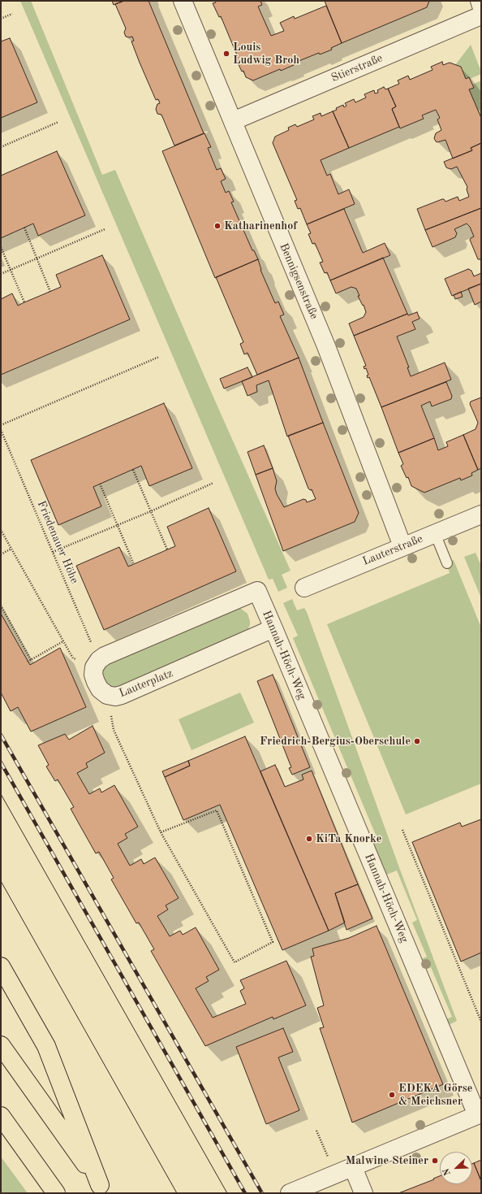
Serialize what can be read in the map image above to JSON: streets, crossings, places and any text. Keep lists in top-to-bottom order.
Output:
{
  "streets": {
    "street": [
      "Stierstraße",
      "Bennigsenstraße",
      "Lauterstraße",
      "Hannah-Höch-Weg",
      "Lauterplatz"
    ],
    "path": ["Friedenauer Höhe"]
  },
  "crossings": [
    ["Stierstraße", "Bennigsenstraße"],
    ["Bennigsenstraße", "Lauterstraße"],
    ["Friedenauer Höhe", "Hannah-Höch-Weg"],
    ["Friedenauer Höhe", "Lauterplatz"],
    ["Hannah-Höch-Weg", "Lauterplatz"]
  ],
  "places": [
    "Louis Ludwig Broh",
    "Katharinenhof",
    "Friedrich-Bergius-Oberschule",
    "KiTa Knorke",
    "EDEKA Görse & Meichsner",
    "Malwine Steiner"
  ],
  "north": "bottom left"
}
